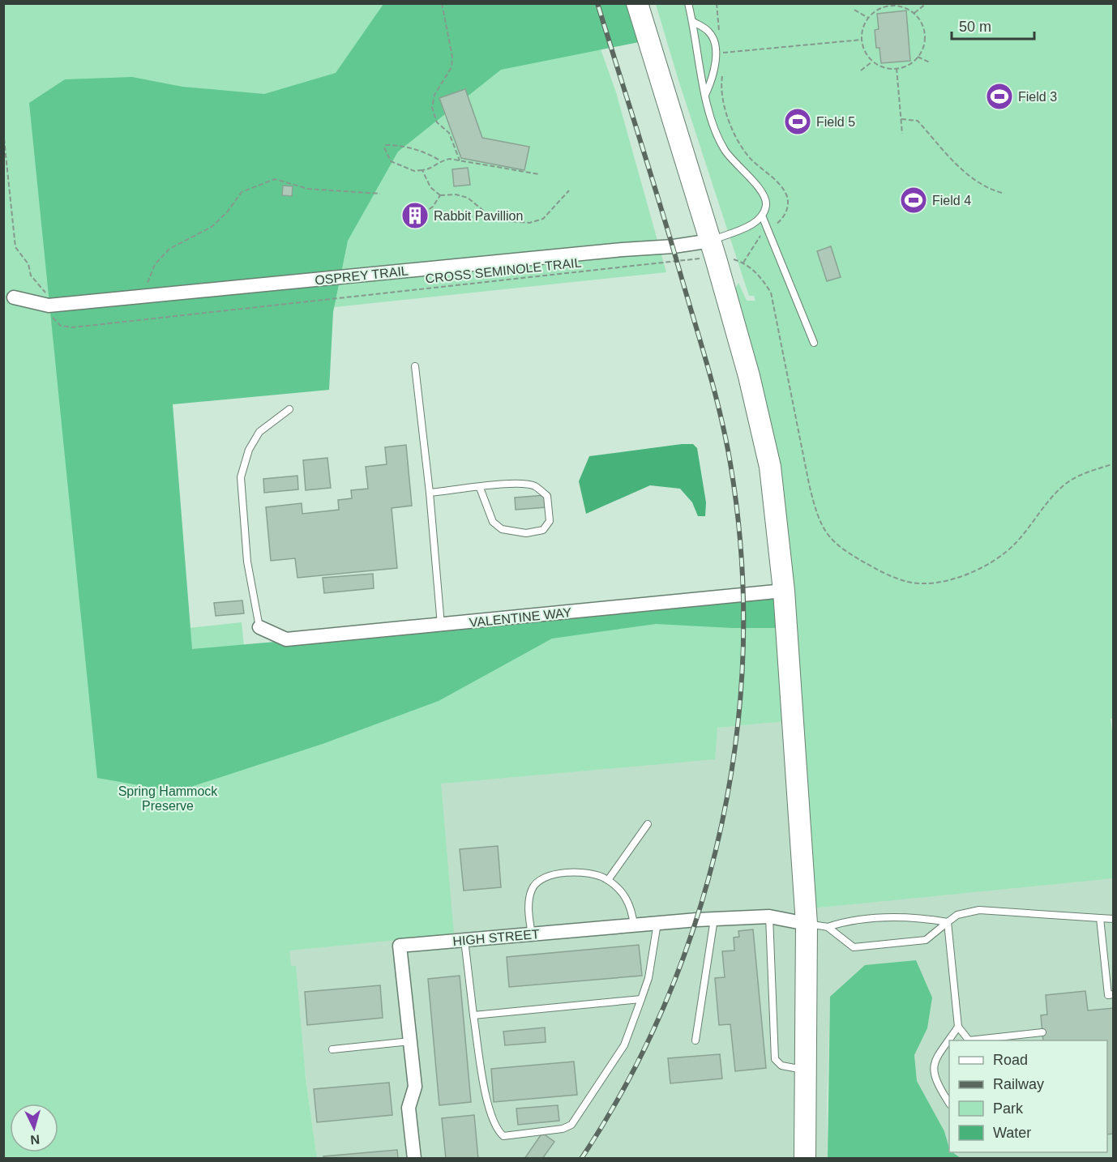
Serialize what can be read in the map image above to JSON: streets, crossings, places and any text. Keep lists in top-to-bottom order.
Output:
{
  "streets": {
    "street": ["OSPREY TRAIL", "VALENTINE WAY", "HIGH STREET"],
    "path": ["CROSS SEMINOLE TRAIL"]
  },
  "crossings": [
    ["CROSS SEMINOLE TRAIL", "OSPREY TRAIL"]
  ],
  "parks": ["Spring Hammock Preserve"],
  "places": {
    "sports": ["Field 3", "Field 5", "Field 4"],
    "building": ["Rabbit Pavillion"]
  },
  "legend": [
    "Road",
    "Railway",
    "Park",
    "Water"
  ],
  "scale_bar": "50 m",
  "north": "bottom"
}
